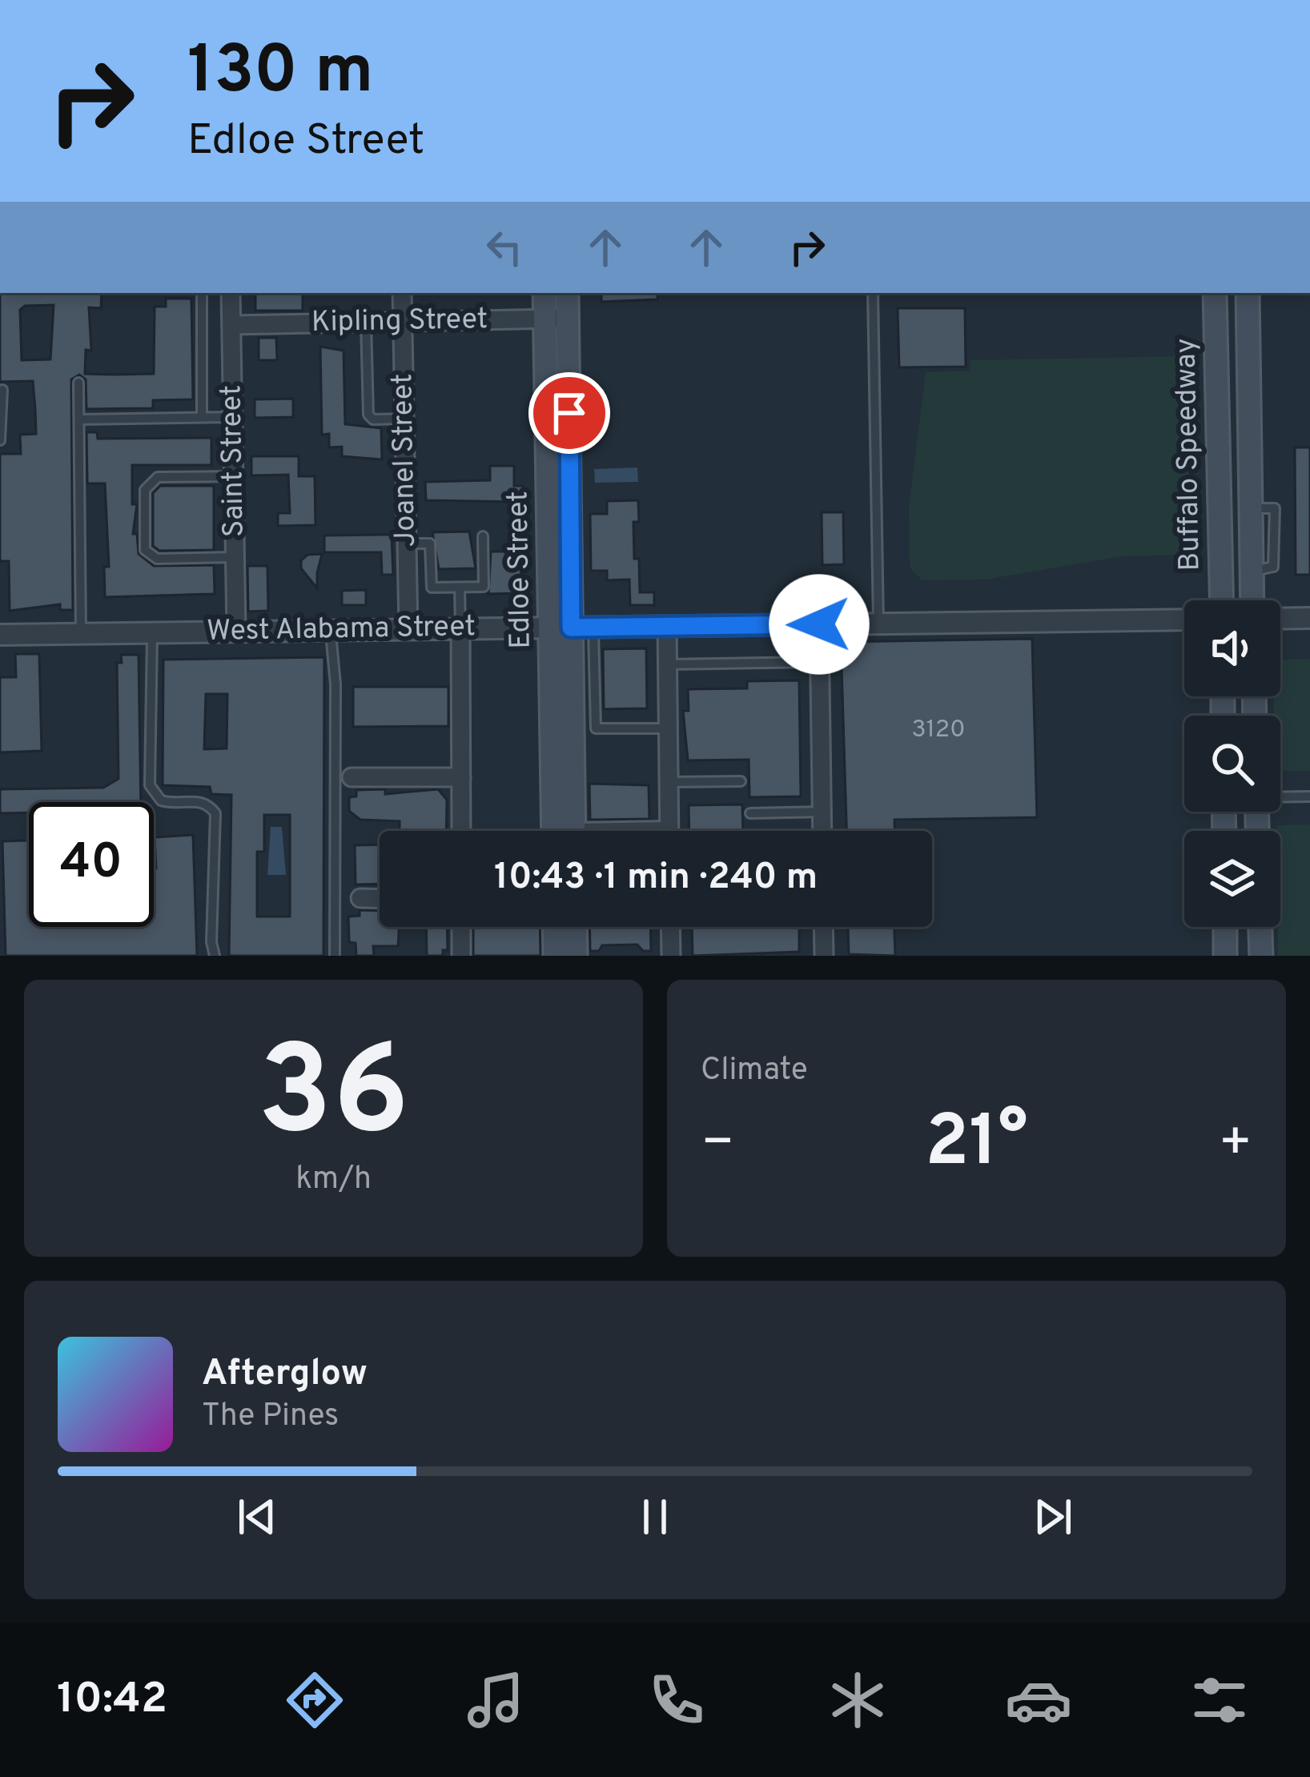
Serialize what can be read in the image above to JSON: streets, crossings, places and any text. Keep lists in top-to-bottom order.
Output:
{
  "streets": {
    "main road": ["Buffalo Speedway", "Edloe Street"],
    "street": [
      "Kipling Street",
      "Joanel Street",
      "Saint Street",
      "West Alabama Street"
    ]
  },
  "crossings": [
    ["Kipling Street", "Joanel Street"],
    ["Kipling Street", "Saint Street"],
    ["Kipling Street", "Edloe Street"],
    ["Joanel Street", "West Alabama Street"],
    ["Saint Street", "West Alabama Street"],
    ["Edloe Street", "West Alabama Street"]
  ],
  "house_numbers": ["3120"],
  "page": {
    "turn": ["130 m", "Edloe Street"],
    "limit": "40",
    "trip": "10:43 · 1 min · 240 m",
    "tile": [
      ["36", "km/h"],
      "Climate"
    ],
    "heat": ["−", "21°", "+"],
    "song": ["Afterglow", "The Pines"],
    "tabs": "10:42"
  }
}
